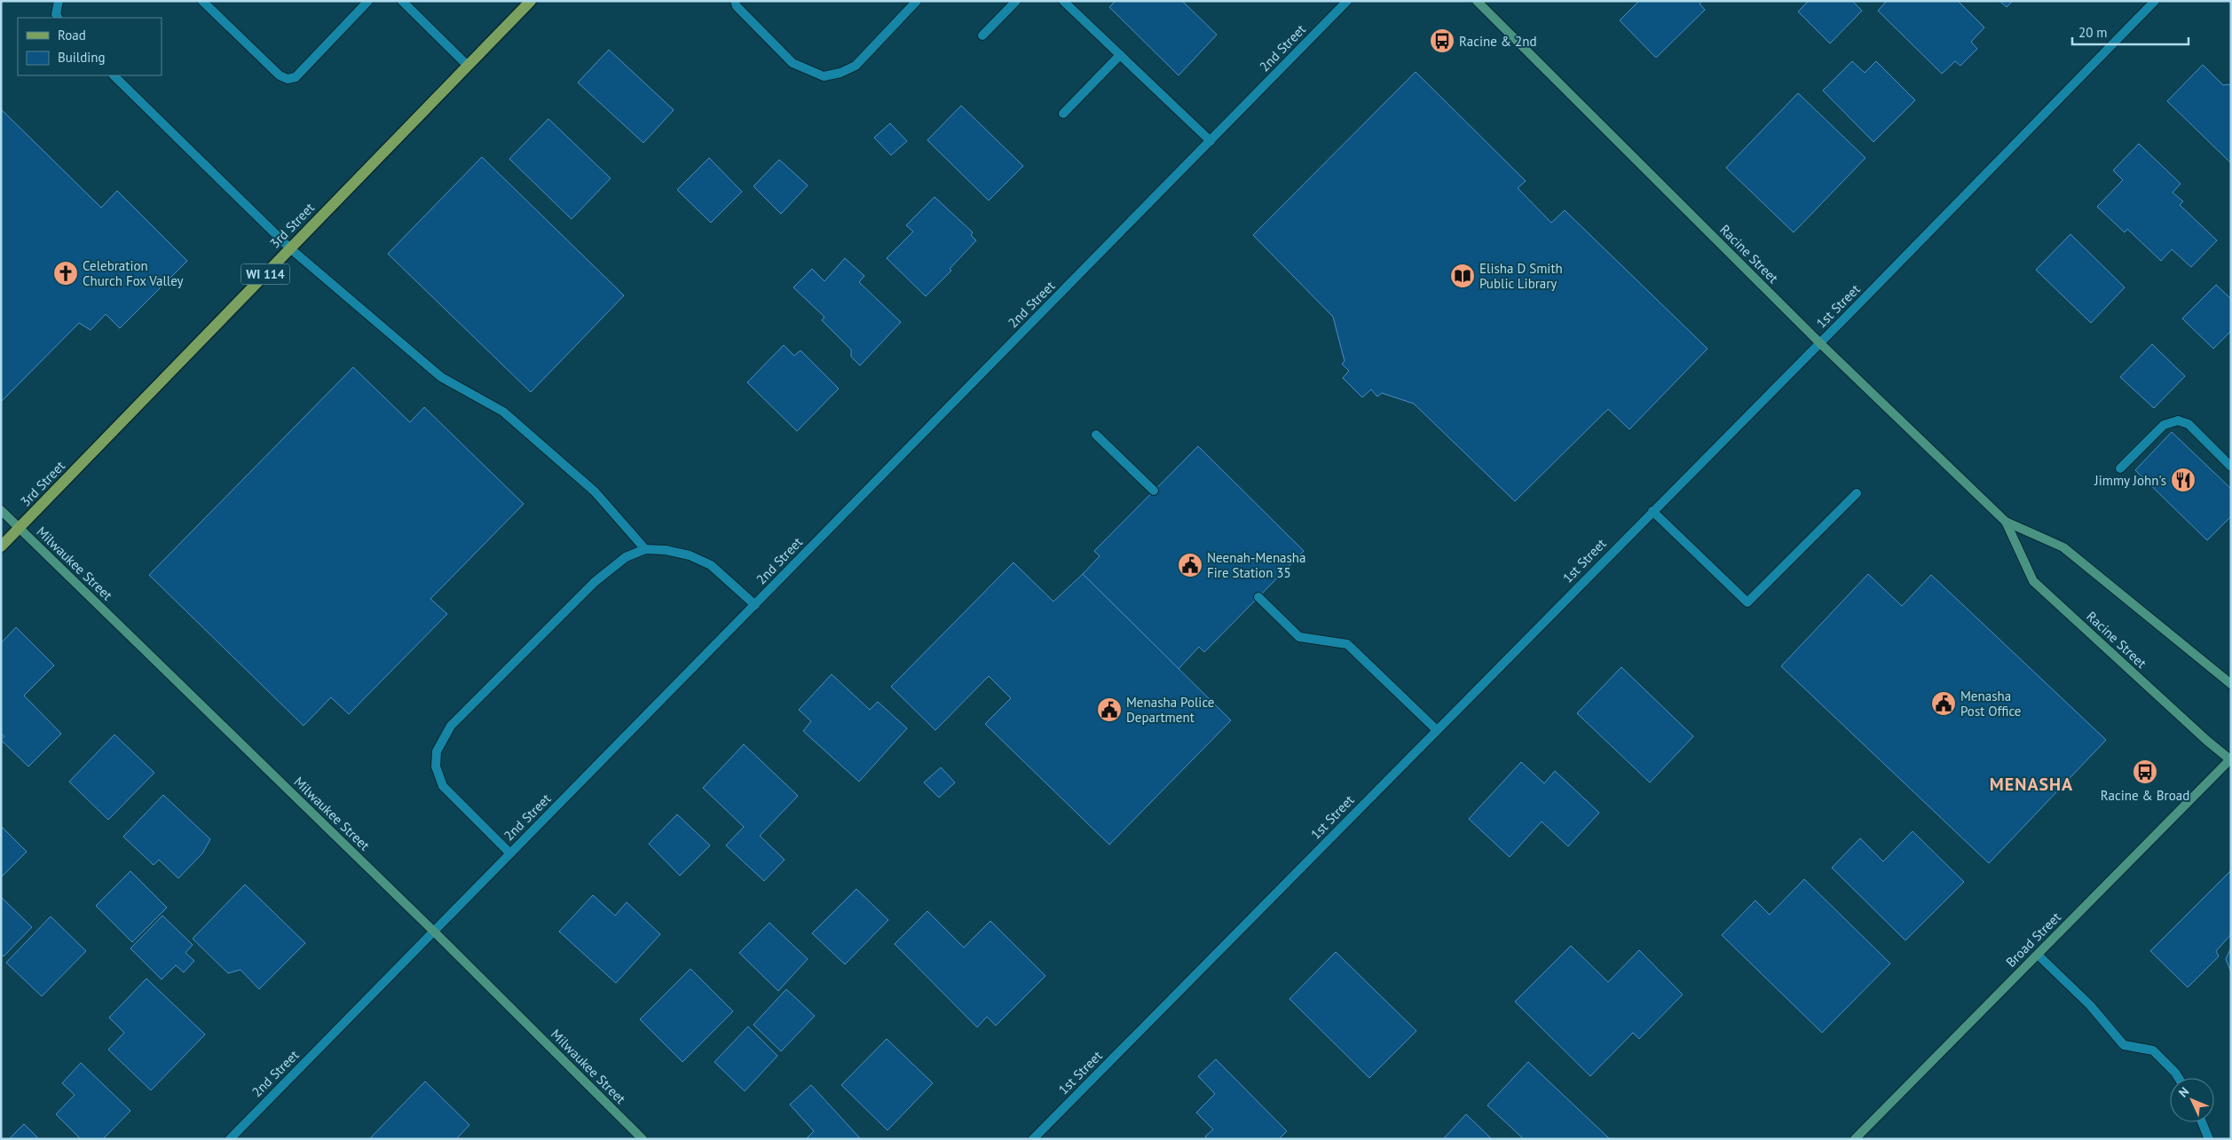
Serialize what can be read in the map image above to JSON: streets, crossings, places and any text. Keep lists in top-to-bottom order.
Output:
{
  "streets": {
    "main road": ["3rd Street", "WI 114"],
    "street": [
      "2nd Street",
      "Racine Street",
      "1st Street",
      "Milwaukee Street",
      "Broad Street"
    ]
  },
  "crossings": [
    ["2nd Street", "Milwaukee Street"],
    ["3rd Street", "Milwaukee Street"],
    ["Racine Street", "1st Street"],
    ["Racine Street", "Broad Street"]
  ],
  "districts": ["MENASHA"],
  "places": {
    "bus stop": ["Racine & 2nd", "Racine & Broad"],
    "church": ["Celebration Church Fox Valley"],
    "library": ["Elisha D Smith Public Library"],
    "restaurant": ["Jimmy John's"],
    "public building": ["Neenah-Menasha Fire Station 35", "Menasha Post Office", "Menasha Police Department"]
  },
  "legend": ["Road", "Building"],
  "scale_bar": "20 m",
  "north": "top left"
}
